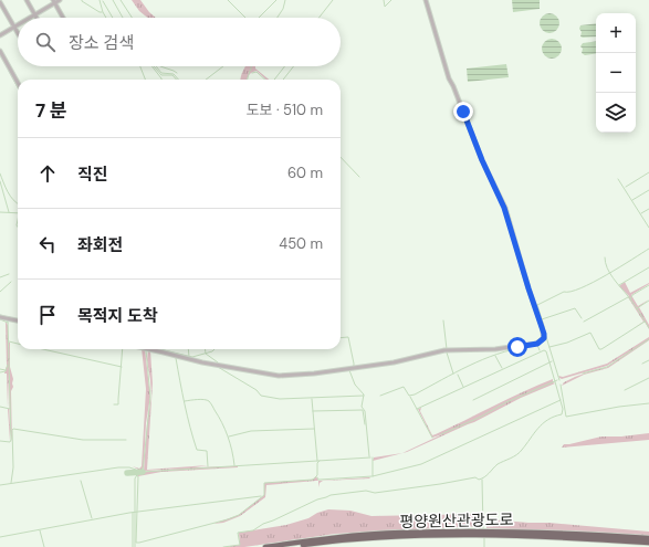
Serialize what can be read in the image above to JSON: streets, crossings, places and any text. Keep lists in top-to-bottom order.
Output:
{
  "streets": {
    "highway": ["평양원산관광도로"]
  },
  "page": {
    "map_buttons": ["+", "−"],
    "search": "장소 검색",
    "heading": ["7 분", "도보 · 510 m"],
    "list": [
      ["직진", "60 m"],
      ["좌회전", "450 m"],
      "목적지 도착"
    ]
  }
}
